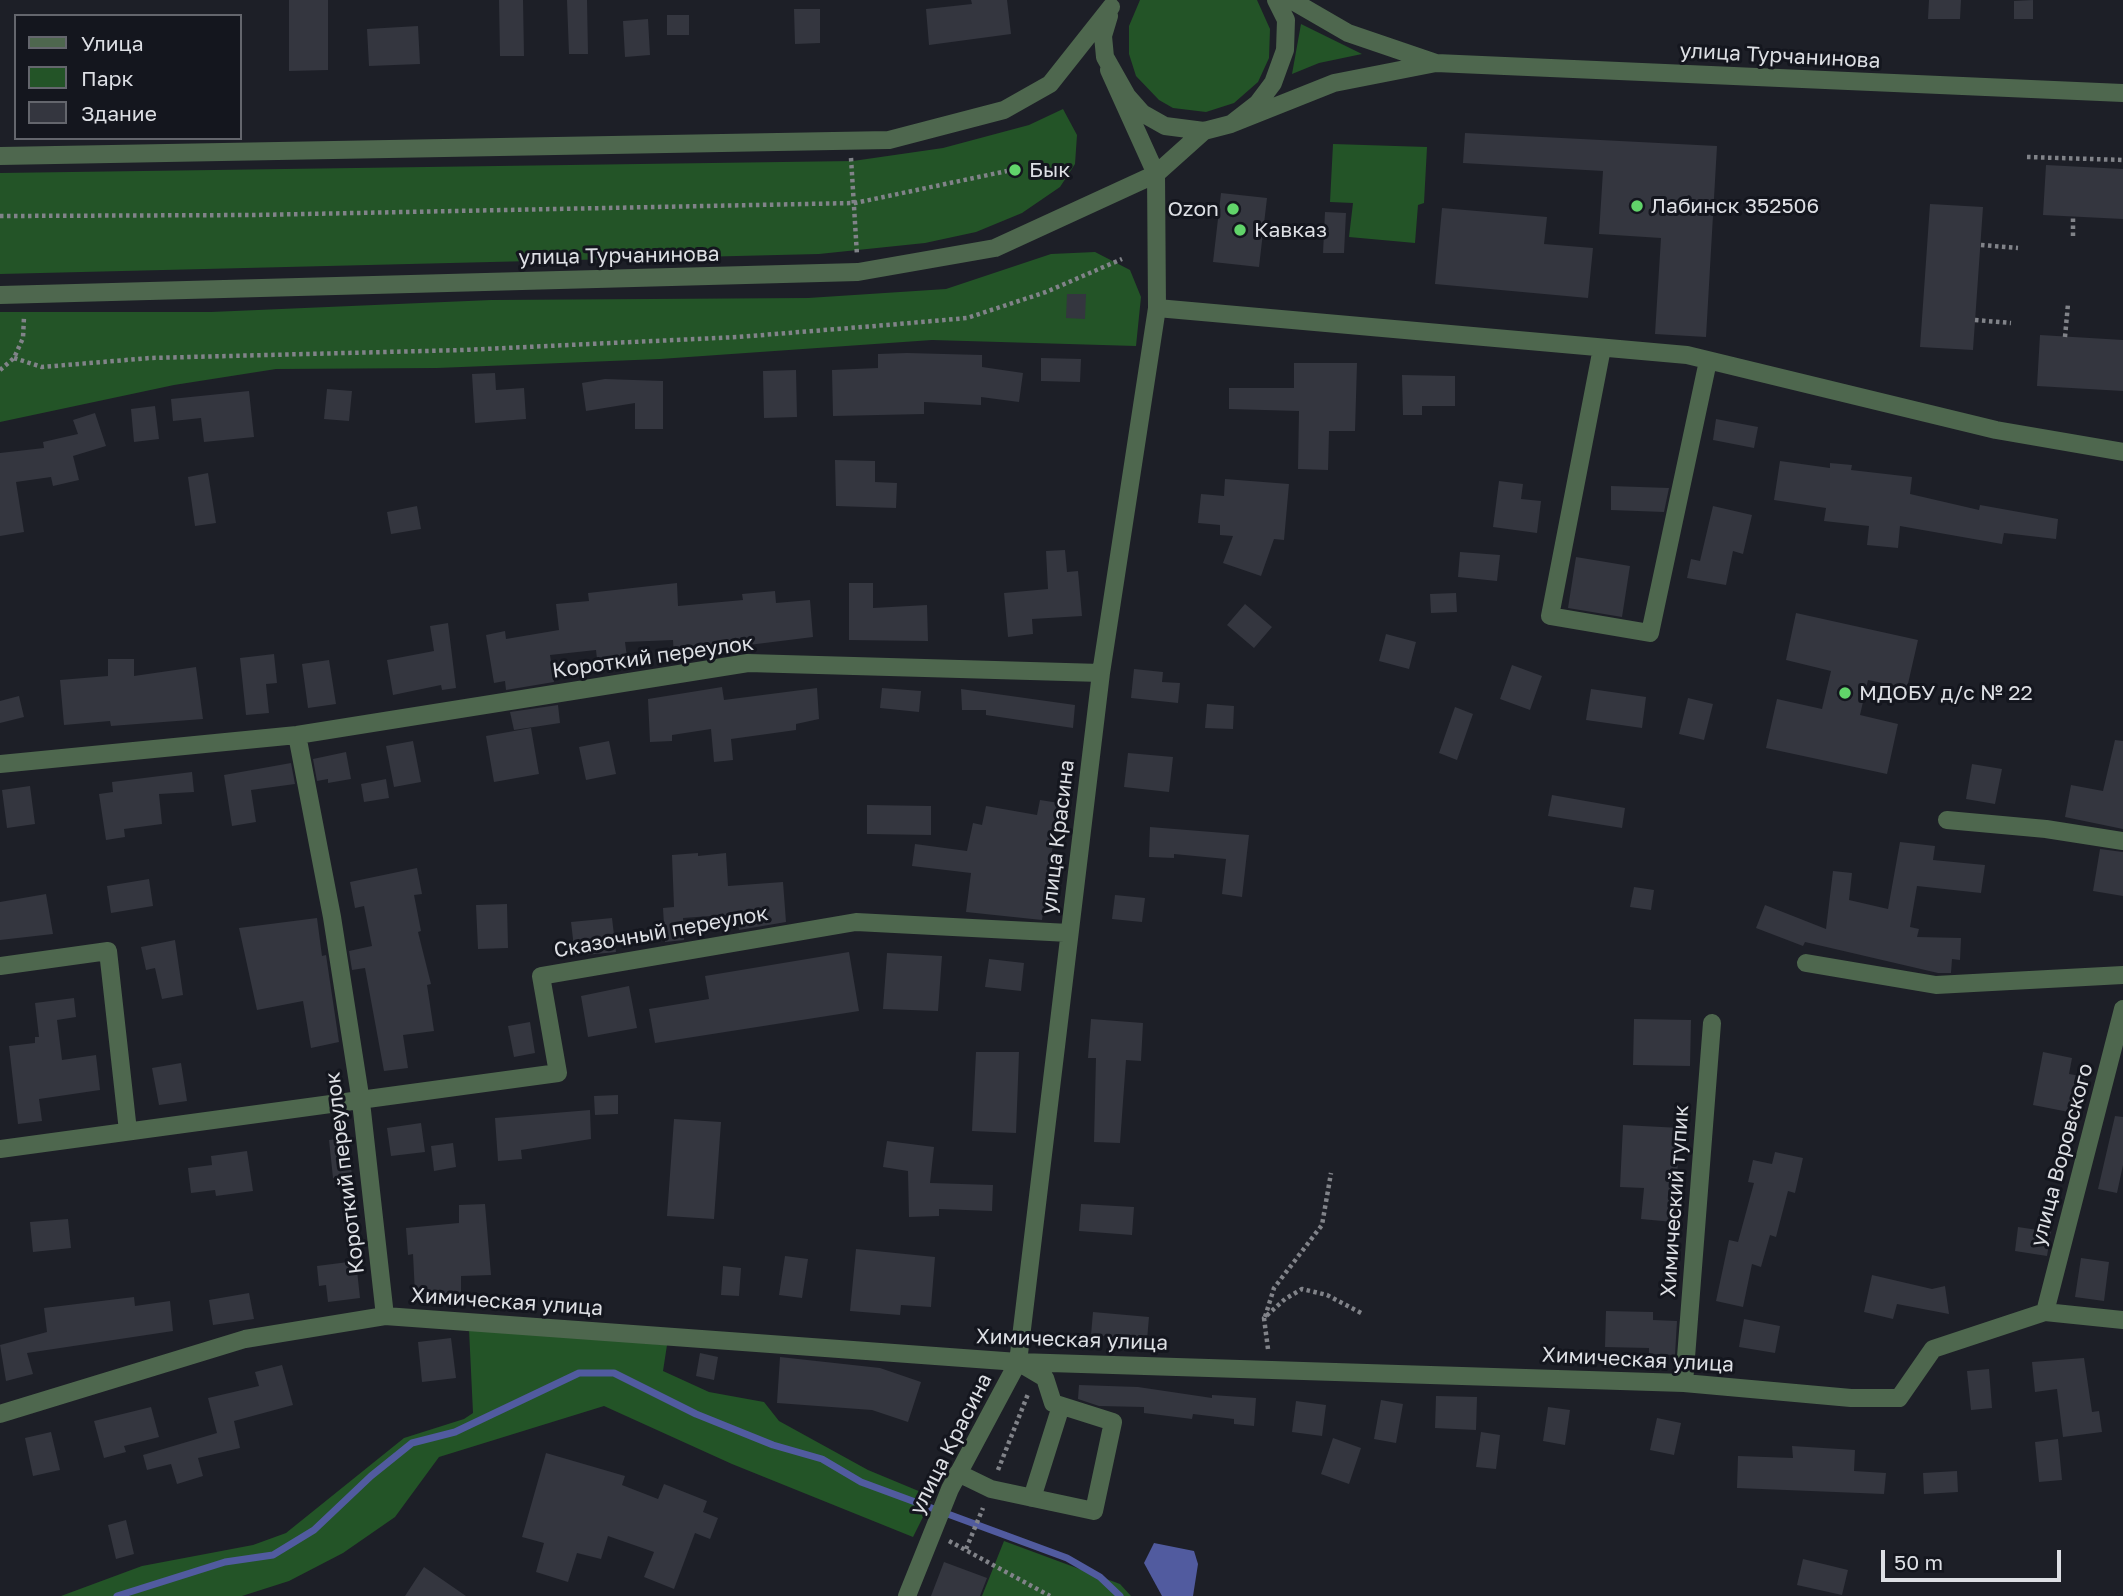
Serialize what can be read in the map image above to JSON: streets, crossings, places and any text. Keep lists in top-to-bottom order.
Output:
{
  "streets": {
    "street": [
      "улица Турчанинова",
      "Короткий переулок",
      "улица Красина",
      "Сказочный переулок",
      "улица Воровского",
      "Химический тупик",
      "Химическая улица"
    ]
  },
  "crossings": [
    ["улица Турчанинова", "улица Красина"],
    ["Короткий переулок", "улица Красина"],
    ["Короткий переулок", "Сказочный переулок"],
    ["Короткий переулок", "Химическая улица"],
    ["улица Красина", "Сказочный переулок"],
    ["улица Красина", "Химическая улица"],
    ["улица Воровского", "Химическая улица"],
    ["Химический тупик", "Химическая улица"]
  ],
  "places": [
    "Бык",
    "Лабинск 352506",
    "Ozon",
    "Кавказ",
    "МДОБУ д/с № 22"
  ],
  "legend": ["Улица", "Парк", "Здание"],
  "scale_bar": "50 m"
}
